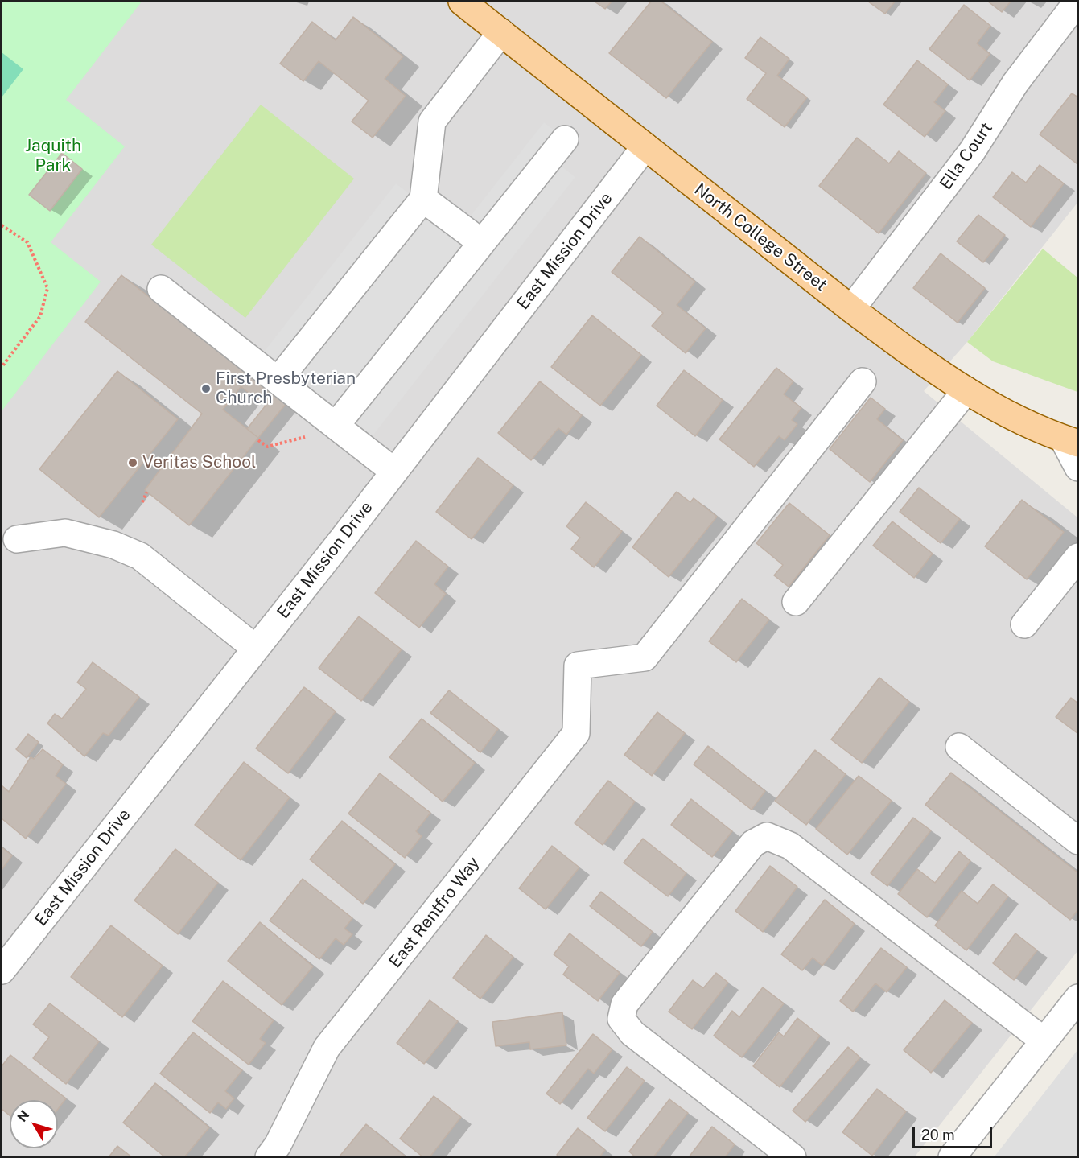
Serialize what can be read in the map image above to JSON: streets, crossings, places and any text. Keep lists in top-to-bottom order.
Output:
{
  "streets": {
    "main road": ["North College Street"],
    "street": ["Ella Court", "East Mission Drive", "East Rentfro Way"]
  },
  "crossings": [
    ["Ella Court", "North College Street"],
    ["North College Street", "East Mission Drive"]
  ],
  "parks": ["Jaquith Park"],
  "places": ["First Presbyterian Church", "Veritas School"],
  "scale_bar": "20 m",
  "north": "top left"
}
